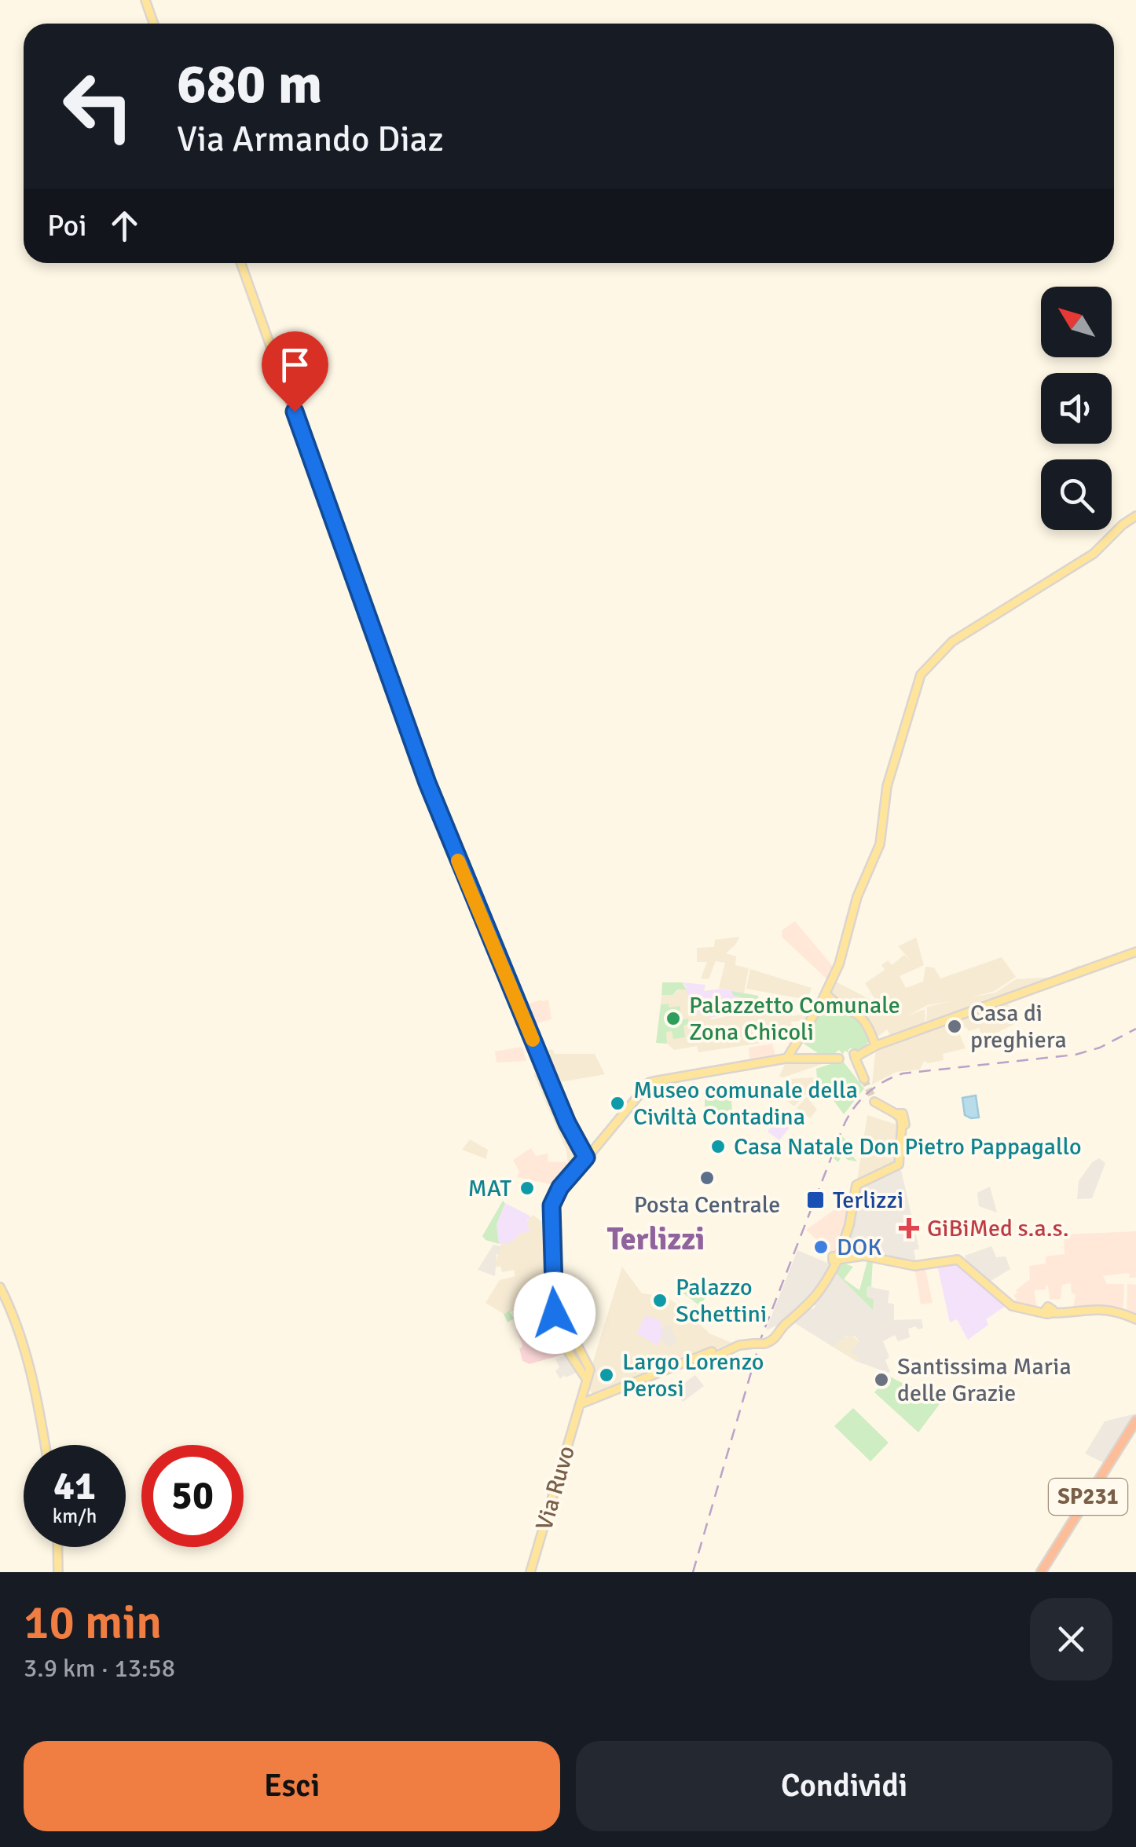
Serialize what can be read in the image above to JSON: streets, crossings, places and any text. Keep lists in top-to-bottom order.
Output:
{
  "streets": {
    "highway": ["SP231"],
    "main road": ["Via Ruvo"]
  },
  "districts": ["Terlizzi"],
  "places": {
    "other": [
      "Palazzetto Comunale Zona Chicoli",
      "Casa di preghiera",
      "Museo comunale della Civiltà Contadina",
      "Casa Natale Don Pietro Pappagallo",
      "Posta Centrale",
      "MAT",
      "DOK",
      "Palazzo Schettini",
      "Largo Lorenzo Perosi",
      "Santissima Maria delle Grazie"
    ],
    "transit": ["Terlizzi"],
    "health": ["GiBiMed s.a.s."]
  },
  "north": "top left",
  "page": {
    "turn": ["680 m", "Via Armando Diaz"],
    "then": "Poi",
    "speed": "41 km/h",
    "limit": "50",
    "heading": ["10 min", "3.9 km · 13:58"],
    "buttons": ["Esci", "Condividi"]
  }
}
